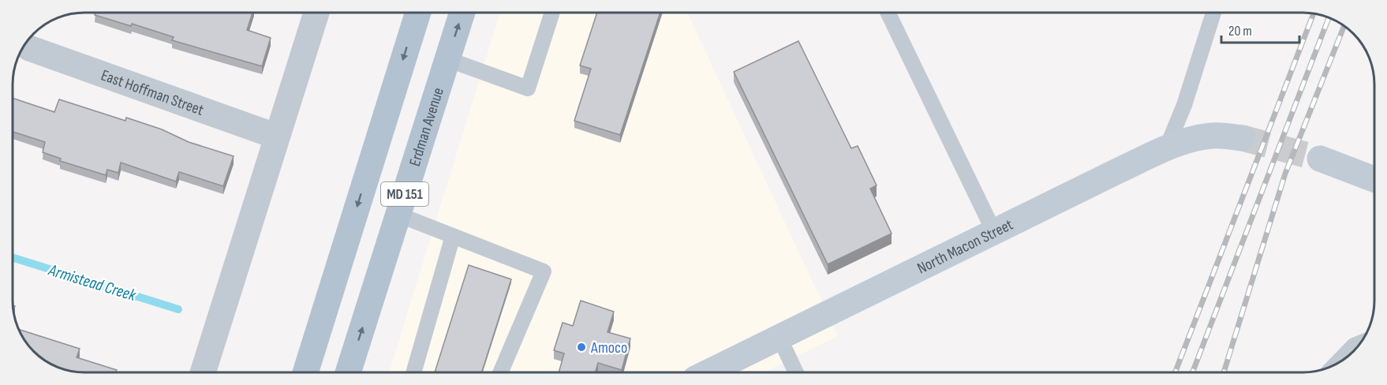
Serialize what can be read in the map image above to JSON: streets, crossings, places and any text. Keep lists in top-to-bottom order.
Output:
{
  "streets": {
    "main road": ["Erdman Avenue", "MD 151"],
    "street": ["East Hoffman Street", "North Macon Street"]
  },
  "water": ["Armistead Creek"],
  "places": ["Amoco"],
  "scale_bar": "20 m"
}
